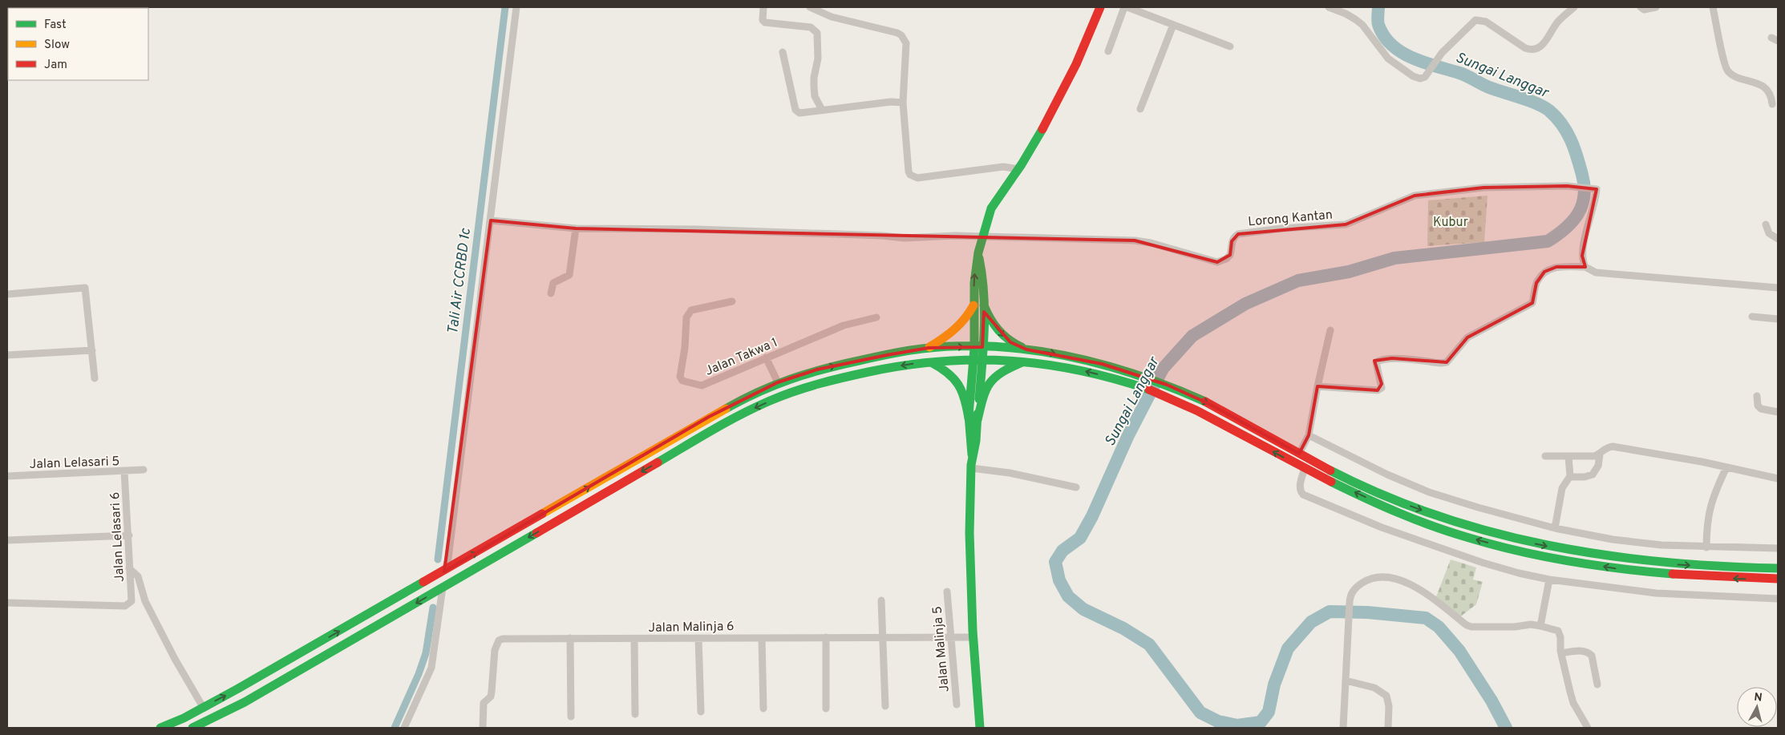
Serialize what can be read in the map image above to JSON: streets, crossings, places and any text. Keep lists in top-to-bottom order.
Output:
{
  "streets": {
    "street": [
      "Lorong Kantan",
      "Jalan Takwa 1",
      "Jalan Lelasari 5",
      "Jalan Lelasari 6",
      "Jalan Malinja 6",
      "Jalan Malinja 5"
    ]
  },
  "crossings": [
    ["Jalan Lelasari 5", "Jalan Lelasari 6"],
    ["Jalan Malinja 6", "Jalan Malinja 5"]
  ],
  "water": ["Sungai Langgar", "Tali Air CCRBD 1c"],
  "parks": ["Kubur"],
  "legend": ["Fast", "Slow", "Jam"],
  "north": "top"
}
